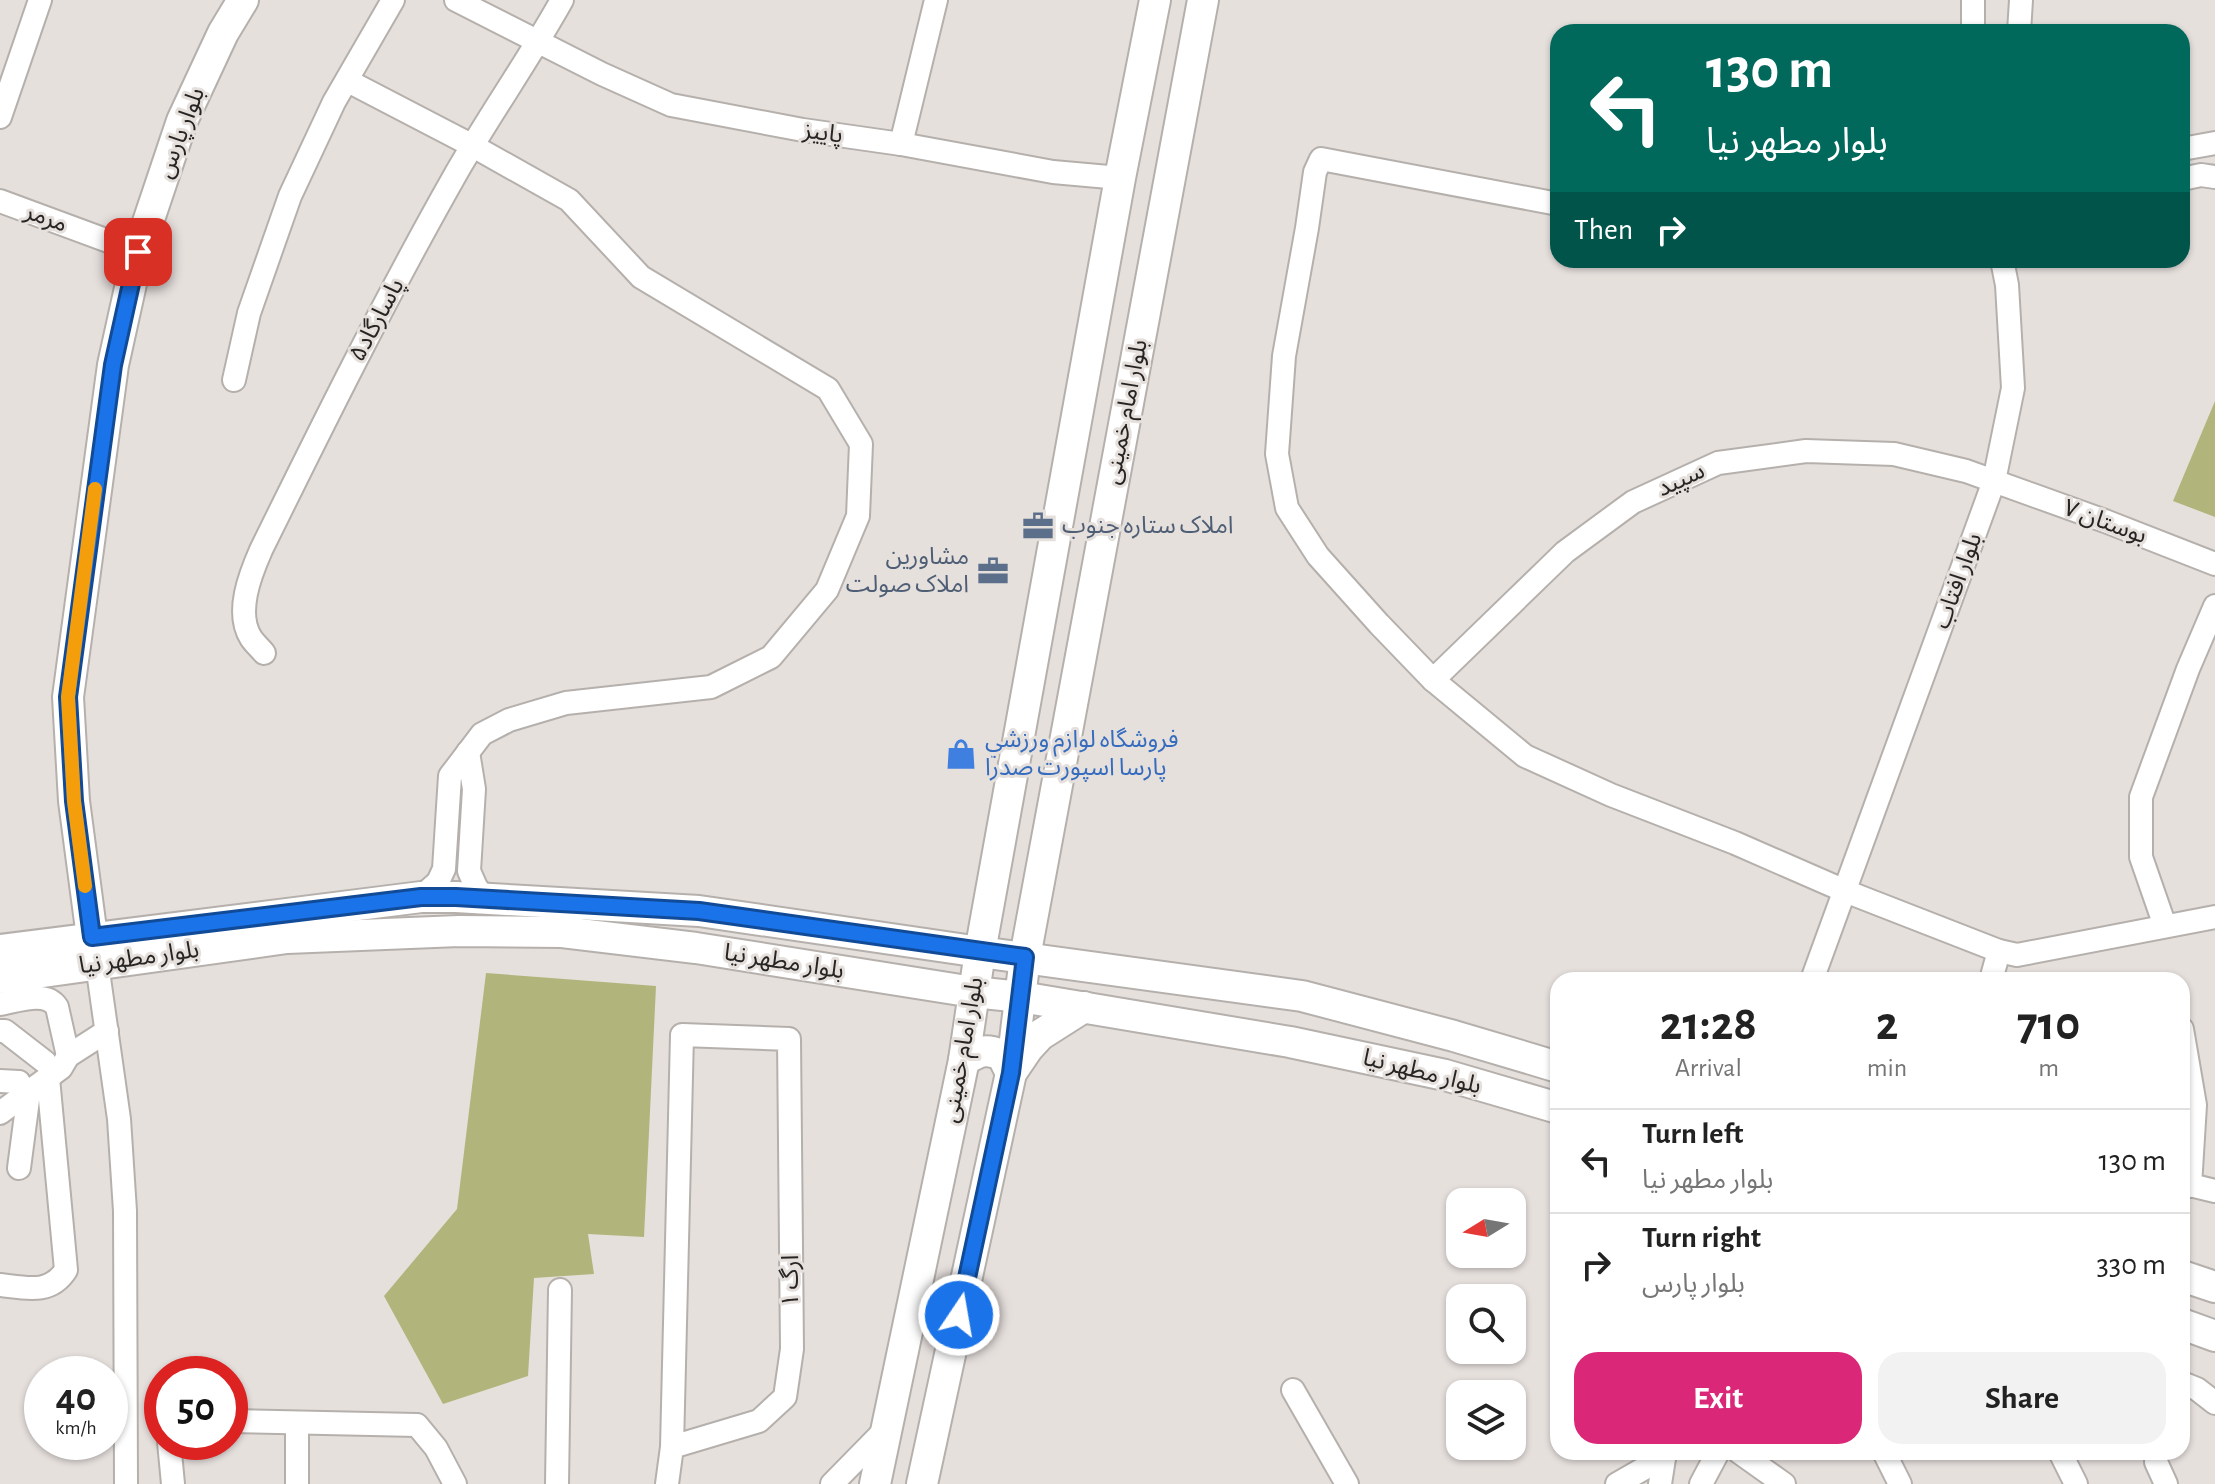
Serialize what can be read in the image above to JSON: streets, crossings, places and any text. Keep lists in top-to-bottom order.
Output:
{
  "streets": {
    "main road": ["بلوار پارس", "بلوار امام خمینی", "بلوار مطهر نیا"],
    "street": [
      "پاییز",
      "مرمر",
      "پاسارگاد۵",
      "سپید",
      "بوستان ۷",
      "بلوار افتاب",
      "ارگ ۱"
    ]
  },
  "crossings": [
    ["بلوار پارس", "مرمر"],
    ["بلوار پارس", "بلوار مطهر نیا"],
    ["پاییز", "پاسارگاد۵"],
    ["پاییز", "بلوار امام خمینی"],
    ["بلوار امام خمینی", "بلوار مطهر نیا"],
    ["سپید", "بوستان ۷"],
    ["سپید", "بلوار افتاب"],
    ["بوستان ۷", "بلوار افتاب"]
  ],
  "places": {
    "office": ["املاک ستاره جنوب", "مشاورین املاک صولت"],
    "shop": ["فروشگاه لوازم ورزشي پارسا اسپورت صدرا"]
  },
  "north": "left",
  "page": {
    "turn": ["130 m", "بلوار مطهر نیا"],
    "then": "Then",
    "eta": [
      "21:28",
      "Arrival",
      "2",
      "min",
      "710",
      "m"
    ],
    "list": [
      {
        "name": "Turn left",
        "note": "بلوار مطهر نیا",
        "value": "130 m"
      },
      {
        "name": "Turn right",
        "note": "بلوار پارس",
        "value": "330 m"
      }
    ],
    "buttons": ["Exit", "Share"],
    "speed": "40 km/h",
    "limit": "50"
  }
}
